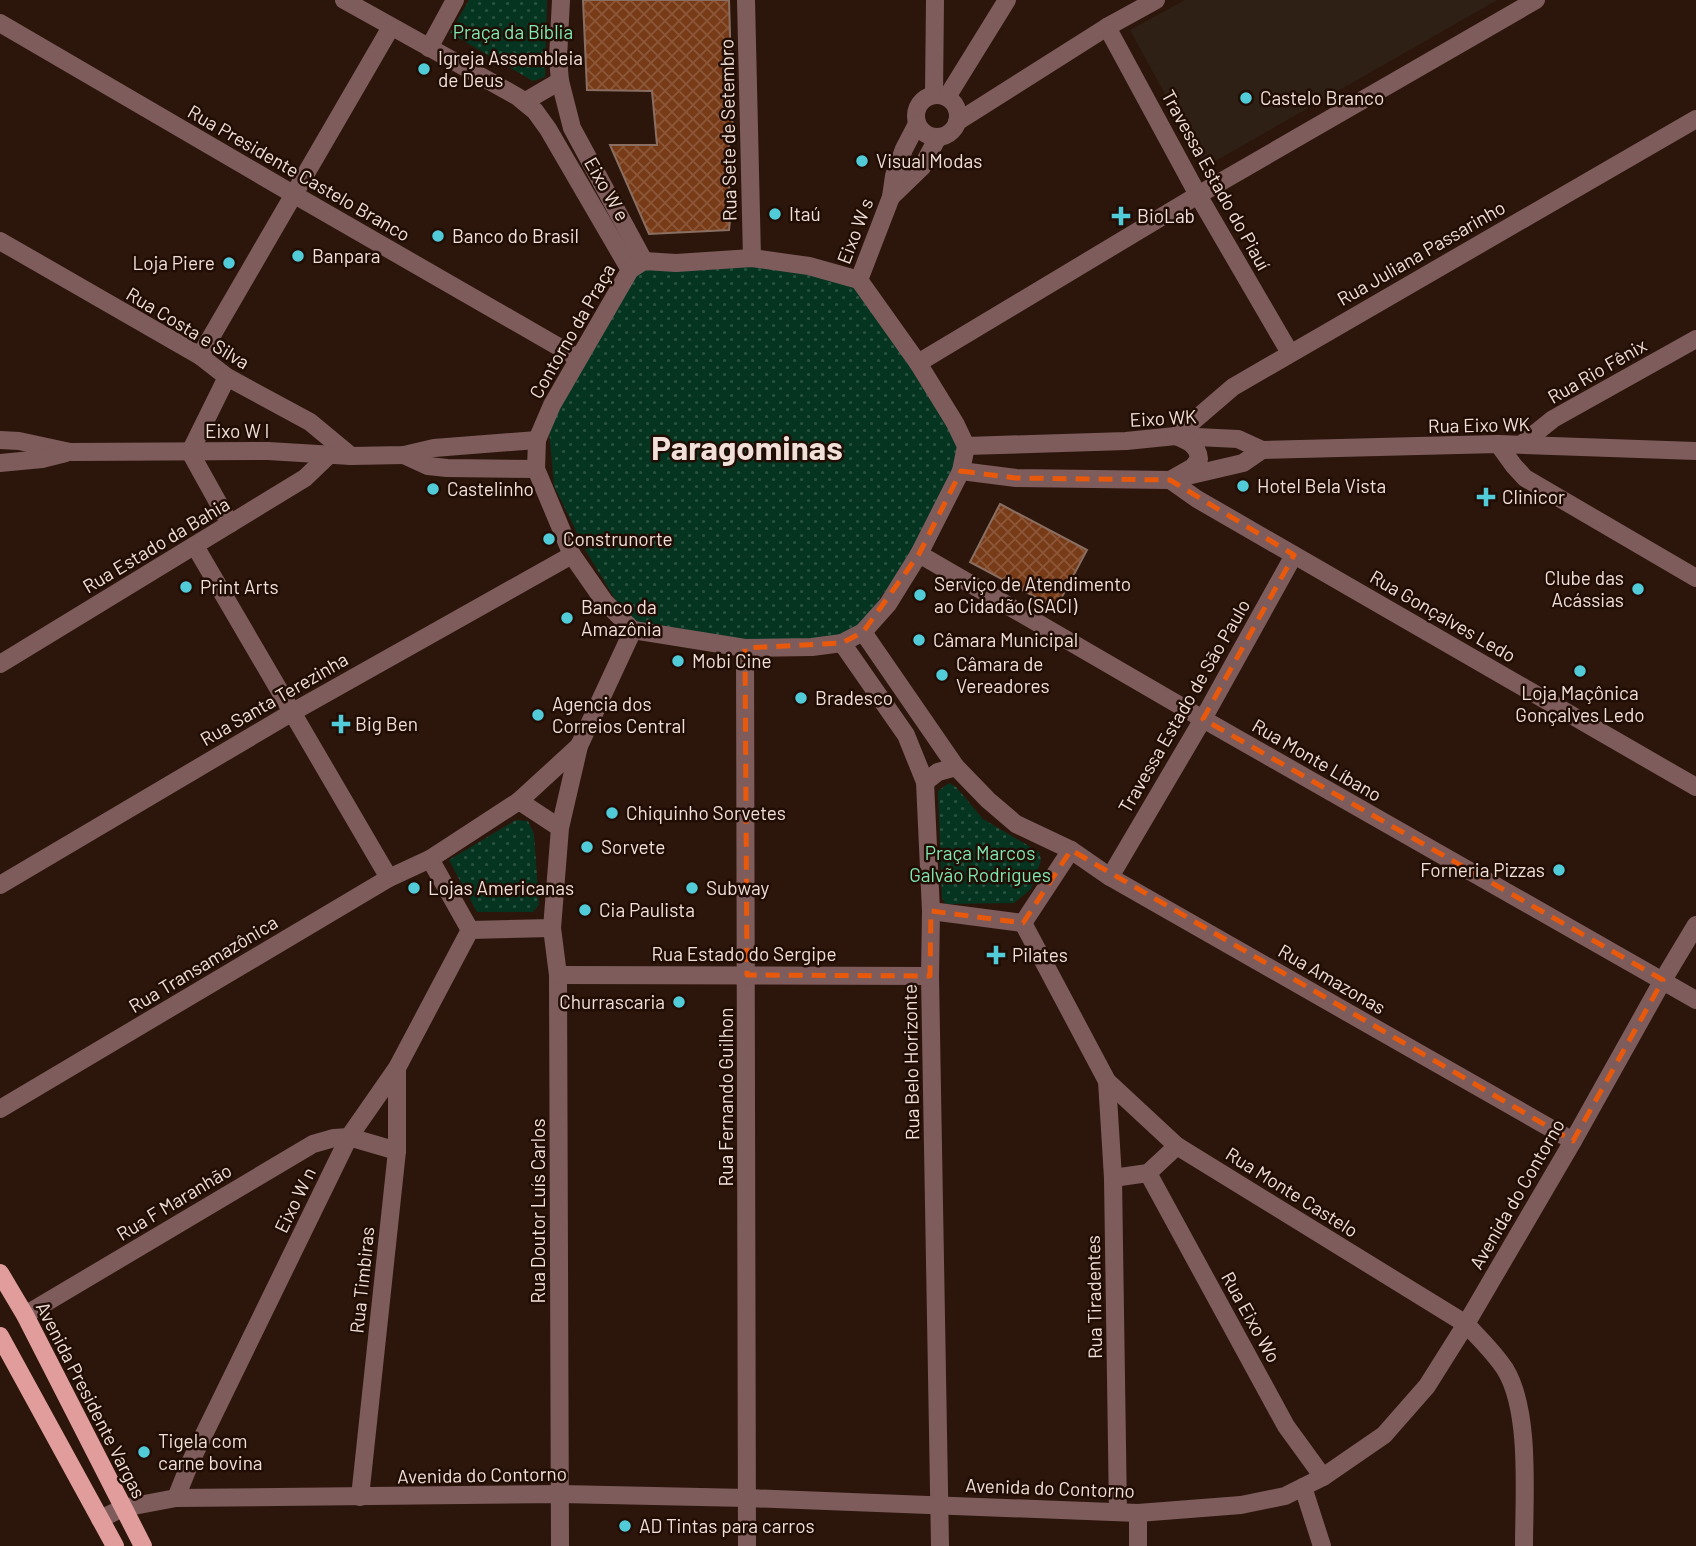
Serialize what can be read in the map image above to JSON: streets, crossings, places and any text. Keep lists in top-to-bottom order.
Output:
{
  "streets": {
    "main road": ["Avenida Presidente Vargas"],
    "street": [
      "Rua Sete de Setembro",
      "Rua Presidente Castelo Branco",
      "Travessa Estado do Piauí",
      "Eixo W e",
      "Eixo W s",
      "Rua Juliana Passarinho",
      "Rua Costa e Silva",
      "Contorno da Praça",
      "Rua Rio Fênix",
      "Eixo WK",
      "Rua Eixo WK",
      "Eixo W l",
      "Rua Estado da Bahia",
      "Rua Gonçalves Ledo",
      "Rua Santa Terezinha",
      "Travessa Estado de São Paulo",
      "Rua Monte Líbano",
      "Rua Estado do Sergipe",
      "Rua Transamazônica",
      "Rua Amazonas",
      "Rua Belo Horizonte",
      "Rua Fernando Guilhon",
      "Rua Monte Castelo",
      "Avenida do Contorno",
      "Eixo W n",
      "Rua F Maranhão",
      "Rua Doutor Luís Carlos",
      "Rua Timbiras",
      "Rua Tiradentes",
      "Rua Eixo Wo"
    ]
  },
  "crossings": [
    ["Rua Sete de Setembro", "Contorno da Praça"],
    ["Rua Presidente Castelo Branco", "Contorno da Praça"],
    ["Travessa Estado do Piauí", "Eixo W s"],
    ["Travessa Estado do Piauí", "Rua Juliana Passarinho"],
    ["Eixo W e", "Contorno da Praça"],
    ["Eixo W s", "Contorno da Praça"],
    ["Rua Juliana Passarinho", "Eixo WK"],
    ["Rua Costa e Silva", "Eixo W l"],
    ["Contorno da Praça", "Eixo W l"],
    ["Contorno da Praça", "Rua Santa Terezinha"],
    ["Rua Rio Fênix", "Rua Eixo WK"],
    ["Eixo WK", "Rua Eixo WK"],
    ["Eixo W l", "Rua Estado da Bahia"],
    ["Rua Gonçalves Ledo", "Travessa Estado de São Paulo"],
    ["Travessa Estado de São Paulo", "Rua Monte Líbano"],
    ["Travessa Estado de São Paulo", "Rua Amazonas"],
    ["Rua Monte Líbano", "Avenida do Contorno"],
    ["Rua Estado do Sergipe", "Rua Belo Horizonte"],
    ["Rua Estado do Sergipe", "Rua Fernando Guilhon"],
    ["Rua Estado do Sergipe", "Rua Doutor Luís Carlos"],
    ["Rua Transamazônica", "Rua Doutor Luís Carlos"],
    ["Rua Amazonas", "Avenida do Contorno"],
    ["Rua Belo Horizonte", "Avenida do Contorno"],
    ["Rua Fernando Guilhon", "Avenida do Contorno"],
    ["Rua Monte Castelo", "Avenida do Contorno"],
    ["Rua Monte Castelo", "Rua Tiradentes"],
    ["Avenida do Contorno", "Eixo W n"],
    ["Avenida do Contorno", "Rua Doutor Luís Carlos"],
    ["Avenida do Contorno", "Rua Timbiras"],
    ["Avenida do Contorno", "Rua Tiradentes"],
    ["Avenida do Contorno", "Rua Eixo Wo"],
    ["Avenida do Contorno", "Avenida Presidente Vargas"],
    ["Eixo W n", "Rua F Maranhão"],
    ["Eixo W n", "Rua Timbiras"],
    ["Rua F Maranhão", "Avenida Presidente Vargas"]
  ],
  "districts": ["Paragominas"],
  "parks": ["Praça da Bíblia", "Praça Marcos Galvão Rodrigues"],
  "places": {
    "other": [
      "Igreja Assembleia de Deus",
      "Castelo Branco",
      "Visual Modas",
      "Itaú",
      "Banco do Brasil",
      "Banpara",
      "Loja Piere",
      "Hotel Bela Vista",
      "Castelinho",
      "Construnorte",
      "Print Arts",
      "Clube das Acássias",
      "Serviço de Atendimento ao Cidadão (SACI)",
      "Banco da Amazônia",
      "Câmara Municipal",
      "Mobi Cine",
      "Loja Maçônica Gonçalves Ledo",
      "Câmara de Vereadores",
      "Bradesco",
      "Agencia dos Correios Central",
      "Chiquinho Sorvetes",
      "Sorvete",
      "Forneria Pizzas",
      "Lojas Americanas",
      "Subway",
      "Cia Paulista",
      "Churrascaria",
      "Tigela com carne bovina",
      "AD Tintas para carros"
    ],
    "health": [
      "BioLab",
      "Clinicor",
      "Big Ben",
      "Pilates"
    ]
  }
}
